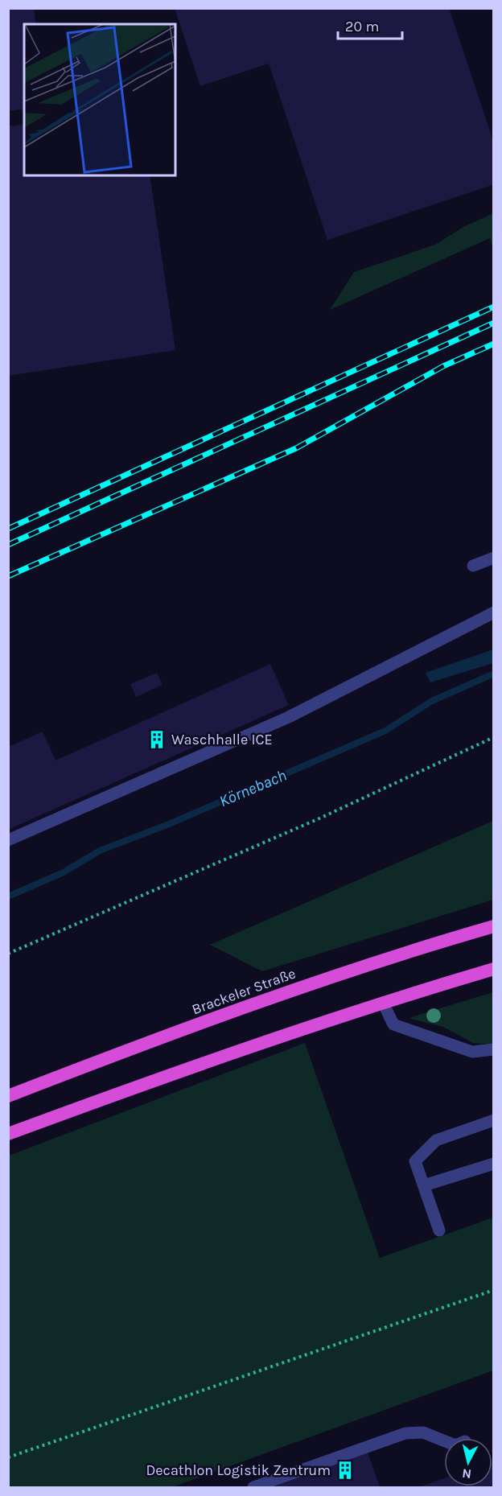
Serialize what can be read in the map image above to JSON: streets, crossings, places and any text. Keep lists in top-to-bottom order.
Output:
{
  "streets": {
    "highway": ["Brackeler Straße"]
  },
  "water": ["Körnebach"],
  "places": {
    "building": ["Waschhalle ICE", "Decathlon Logistik Zentrum"]
  },
  "scale_bar": "20 m",
  "north": "bottom"
}
